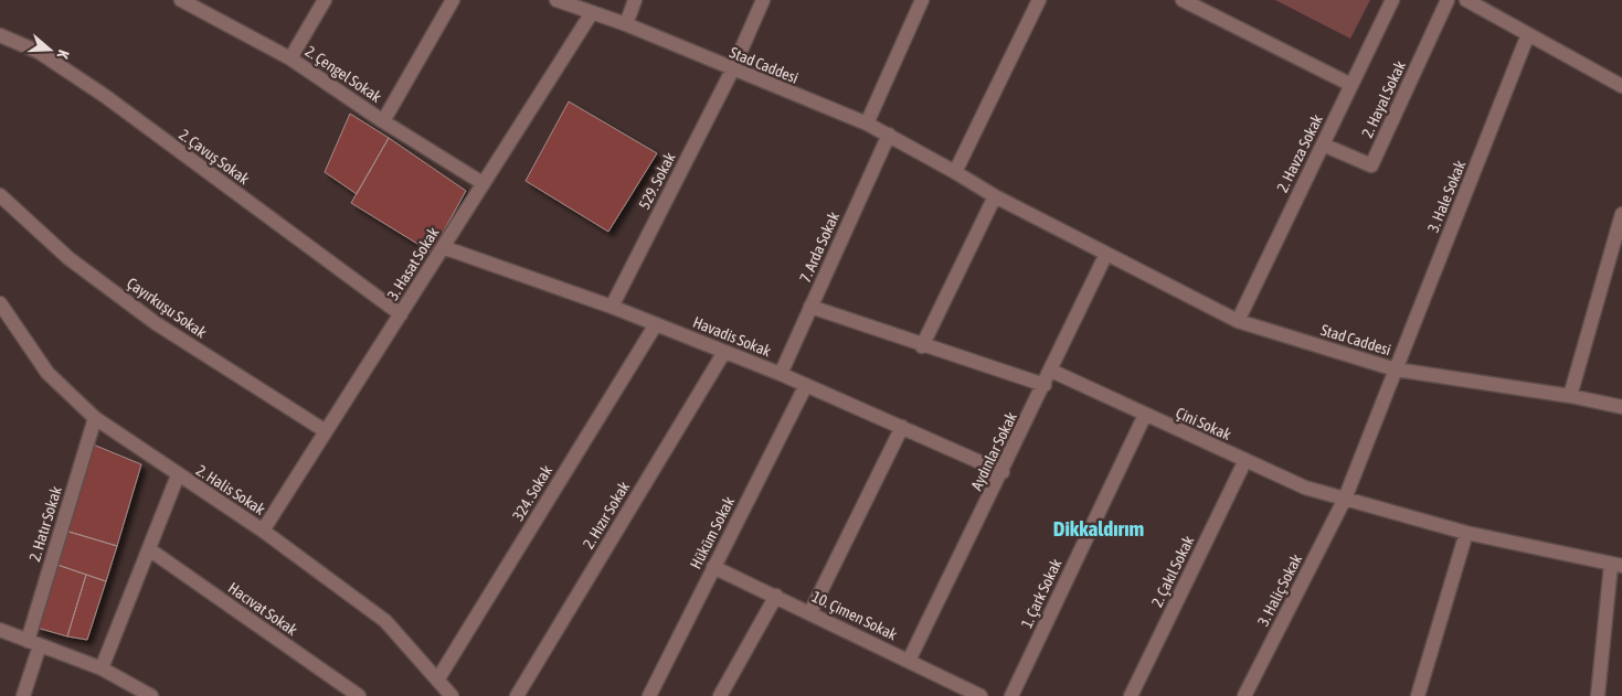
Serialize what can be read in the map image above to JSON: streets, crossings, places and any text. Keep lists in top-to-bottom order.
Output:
{
  "streets": {
    "street": [
      "Stad Caddesi",
      "2. Çengel Sokak",
      "2. Hayal Sokak",
      "2. Havza Sokak",
      "2. Çavuş Sokak",
      "529. Sokak",
      "3. Hale Sokak",
      "7. Arda Sokak",
      "3. Hasat Sokak",
      "Çayırkuşu Sokak",
      "Havadis Sokak",
      "Çini Sokak",
      "Aydınlar Sokak",
      "2. Halis Sokak",
      "324. Sokak",
      "2. Hızır Sokak",
      "2. Hatır Sokak",
      "Hüküm Sokak",
      "2. Çakıl Sokak",
      "3. Haliç Sokak",
      "1. Çark Sokak",
      "Hacıvat Sokak",
      "10. Çimen Sokak"
    ]
  },
  "crossings": [
    ["Stad Caddesi", "2. Havza Sokak"],
    ["Stad Caddesi", "529. Sokak"],
    ["Stad Caddesi", "3. Hale Sokak"],
    ["Stad Caddesi", "7. Arda Sokak"],
    ["Stad Caddesi", "3. Hasat Sokak"],
    ["Stad Caddesi", "Çini Sokak"],
    ["Stad Caddesi", "Aydınlar Sokak"],
    ["Stad Caddesi", "3. Haliç Sokak"],
    ["2. Çengel Sokak", "3. Hasat Sokak"],
    ["2. Hayal Sokak", "2. Havza Sokak"],
    ["2. Çavuş Sokak", "3. Hasat Sokak"],
    ["529. Sokak", "Havadis Sokak"],
    ["7. Arda Sokak", "Havadis Sokak"],
    ["3. Hasat Sokak", "Çayırkuşu Sokak"],
    ["3. Hasat Sokak", "Havadis Sokak"],
    ["3. Hasat Sokak", "2. Halis Sokak"],
    ["Havadis Sokak", "Aydınlar Sokak"],
    ["Havadis Sokak", "324. Sokak"],
    ["Havadis Sokak", "2. Hızır Sokak"],
    ["Havadis Sokak", "Hüküm Sokak"],
    ["Çini Sokak", "Aydınlar Sokak"],
    ["Çini Sokak", "2. Çakıl Sokak"],
    ["Çini Sokak", "3. Haliç Sokak"],
    ["Çini Sokak", "1. Çark Sokak"],
    ["Aydınlar Sokak", "10. Çimen Sokak"],
    ["2. Halis Sokak", "324. Sokak"],
    ["2. Halis Sokak", "2. Hatır Sokak"],
    ["Hüküm Sokak", "10. Çimen Sokak"]
  ],
  "districts": ["Dikkaldırım"],
  "north": "right"
}
